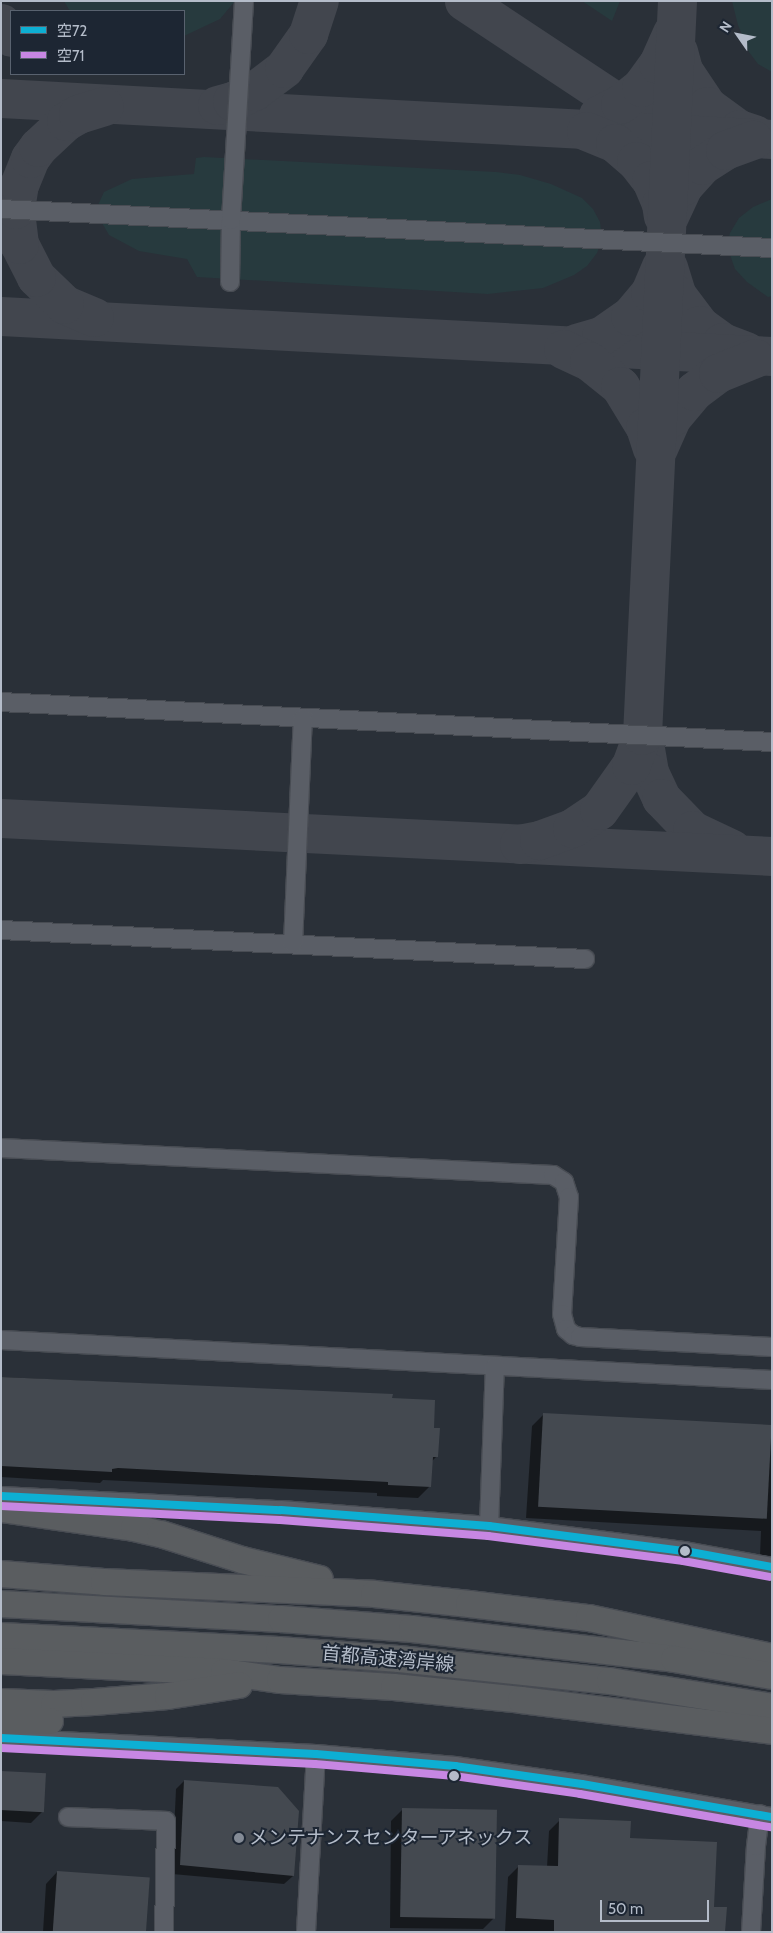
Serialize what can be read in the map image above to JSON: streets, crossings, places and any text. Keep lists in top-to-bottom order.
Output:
{
  "streets": {
    "highway": ["首都高速湾岸線"]
  },
  "places": ["メンテナンスセンターアネックス"],
  "lines": ["transit line 空72", "transit line 空71"],
  "legend": ["空72", "空71"],
  "scale_bar": "50 m",
  "north": "top left"
}
